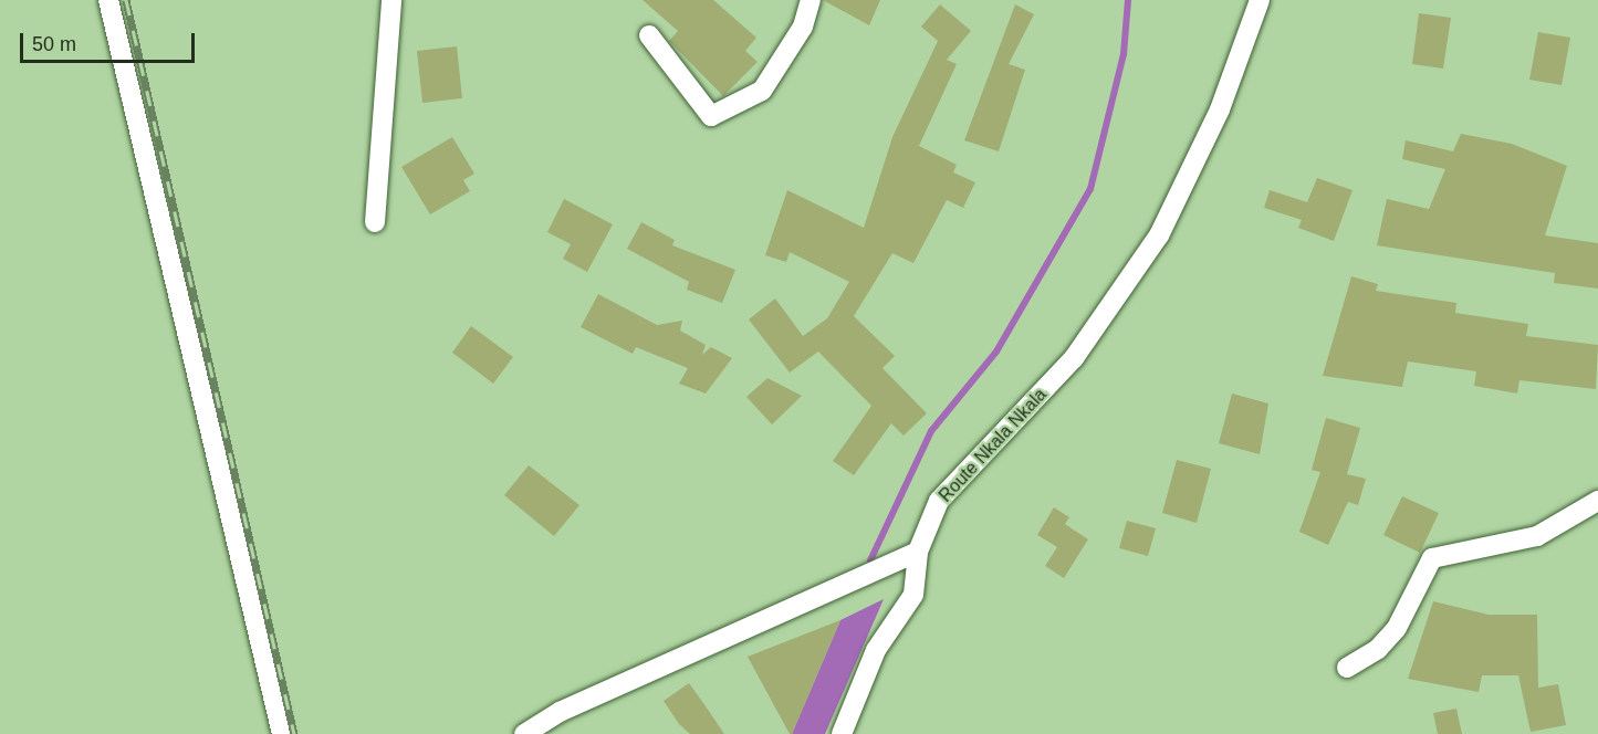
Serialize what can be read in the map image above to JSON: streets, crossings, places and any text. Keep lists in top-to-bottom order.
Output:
{
  "streets": {
    "street": ["Route Nkala Nkala"]
  },
  "scale_bar": "50 m"
}
